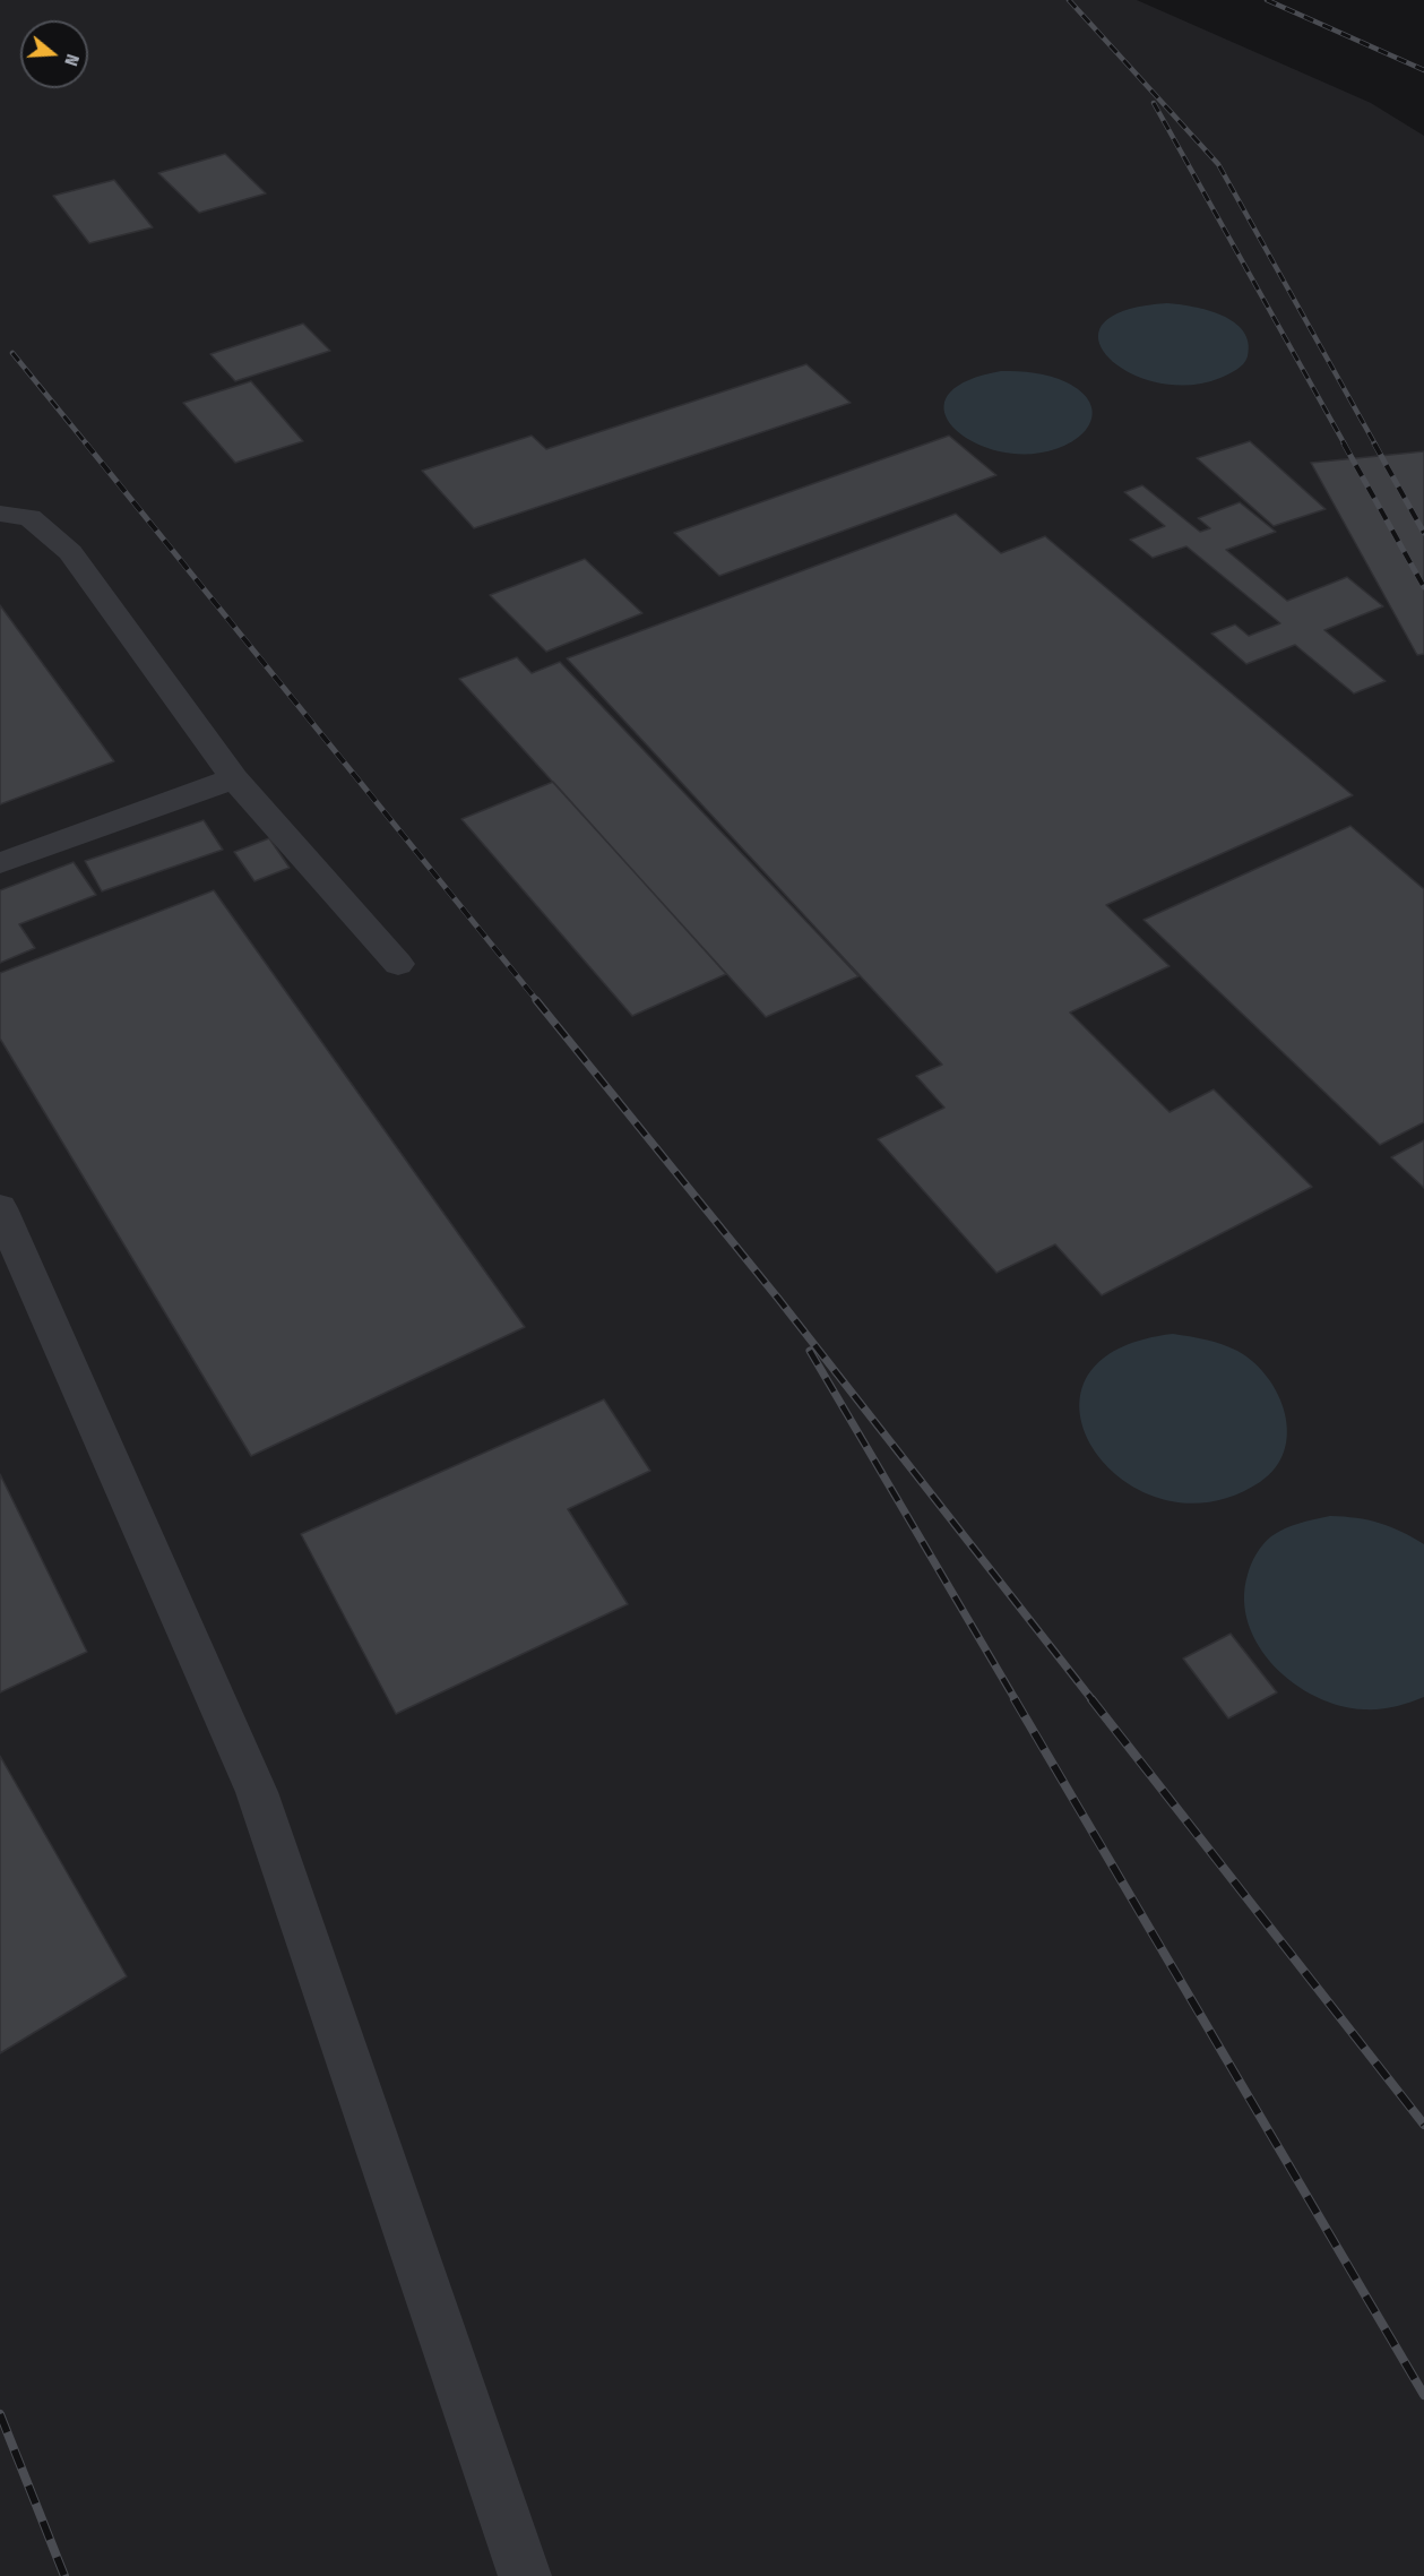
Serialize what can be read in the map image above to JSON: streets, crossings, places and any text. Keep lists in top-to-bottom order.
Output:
{
  "north": "right"
}
